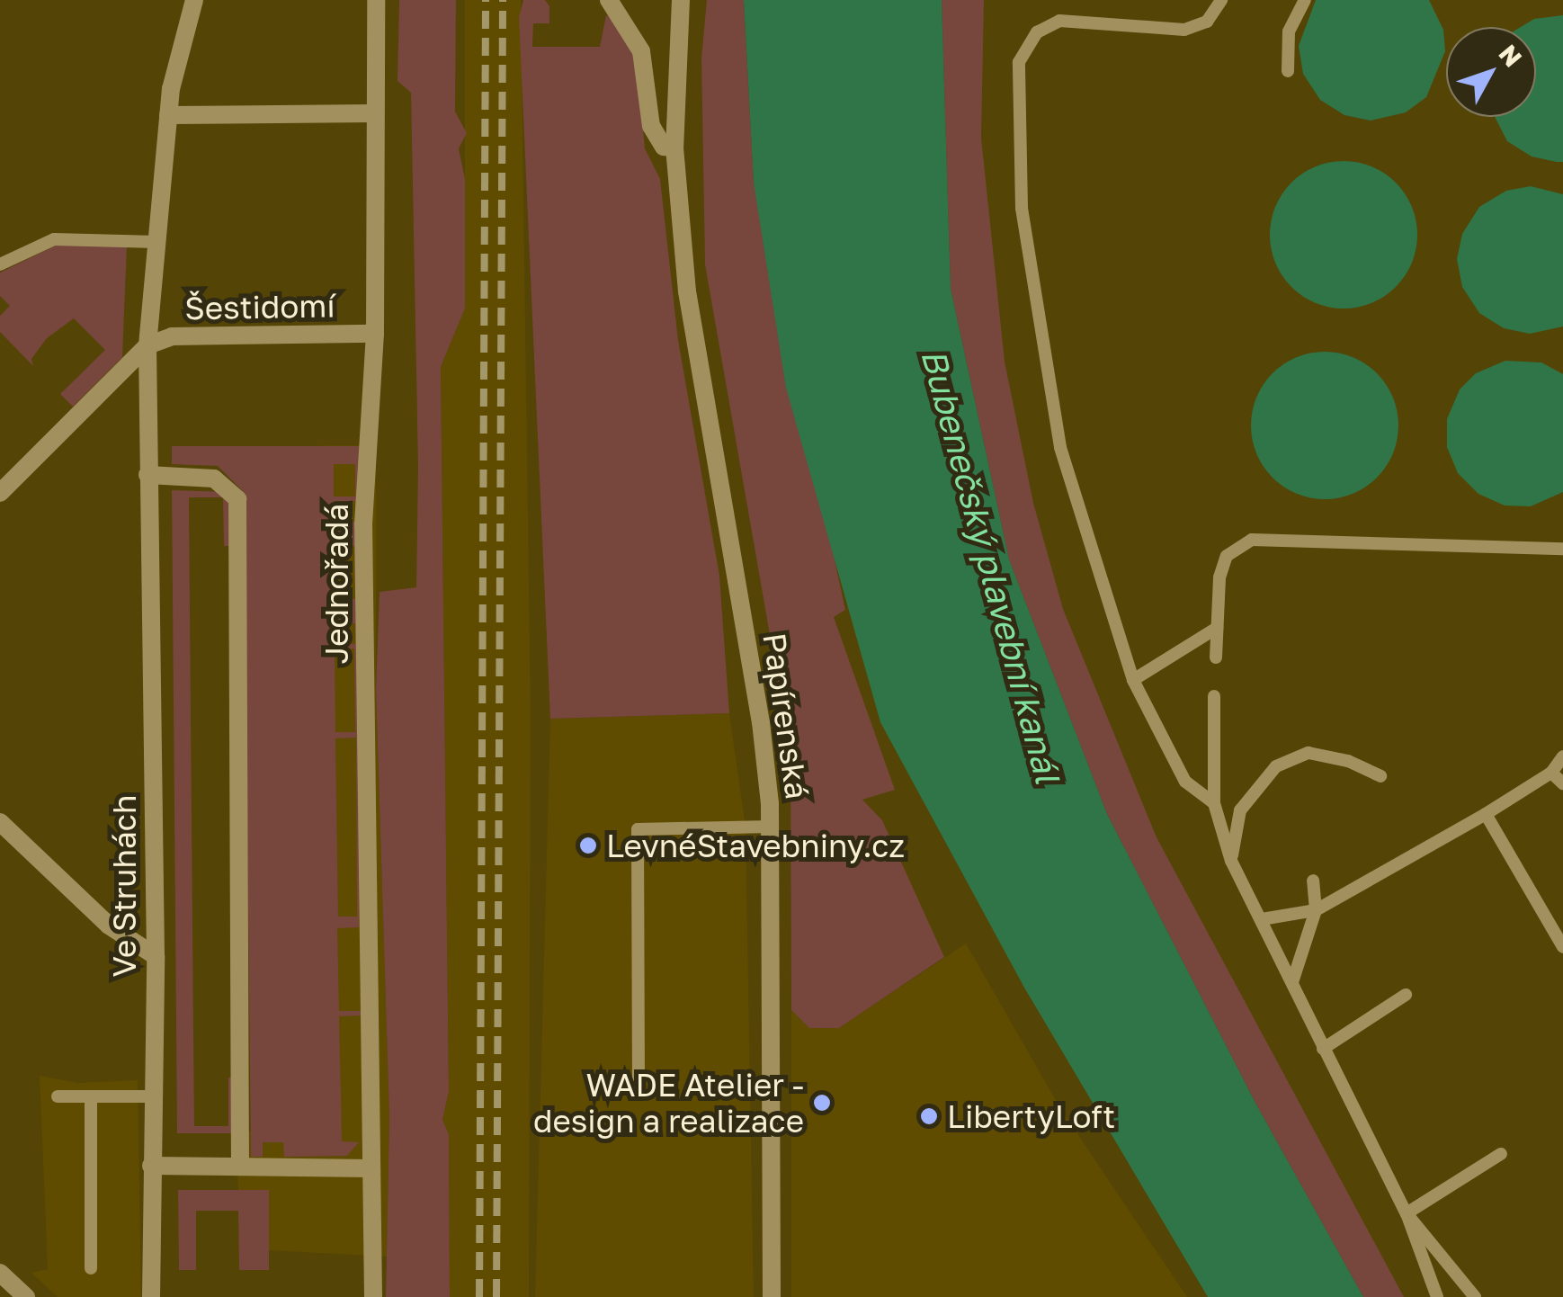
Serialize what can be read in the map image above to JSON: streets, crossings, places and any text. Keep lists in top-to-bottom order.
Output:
{
  "streets": {
    "street": [
      "Šestidomí",
      "Jednořadá",
      "Papírenská",
      "Ve Struhách"
    ]
  },
  "crossings": [
    ["Šestidomí", "Jednořadá"],
    ["Šestidomí", "Ve Struhách"]
  ],
  "water": ["Bubenečský plavební kanál"],
  "places": ["LevnéStavebniny.cz", "WADE Atelier - design a realizace", "LibertyLoft"],
  "north": "top right"
}
